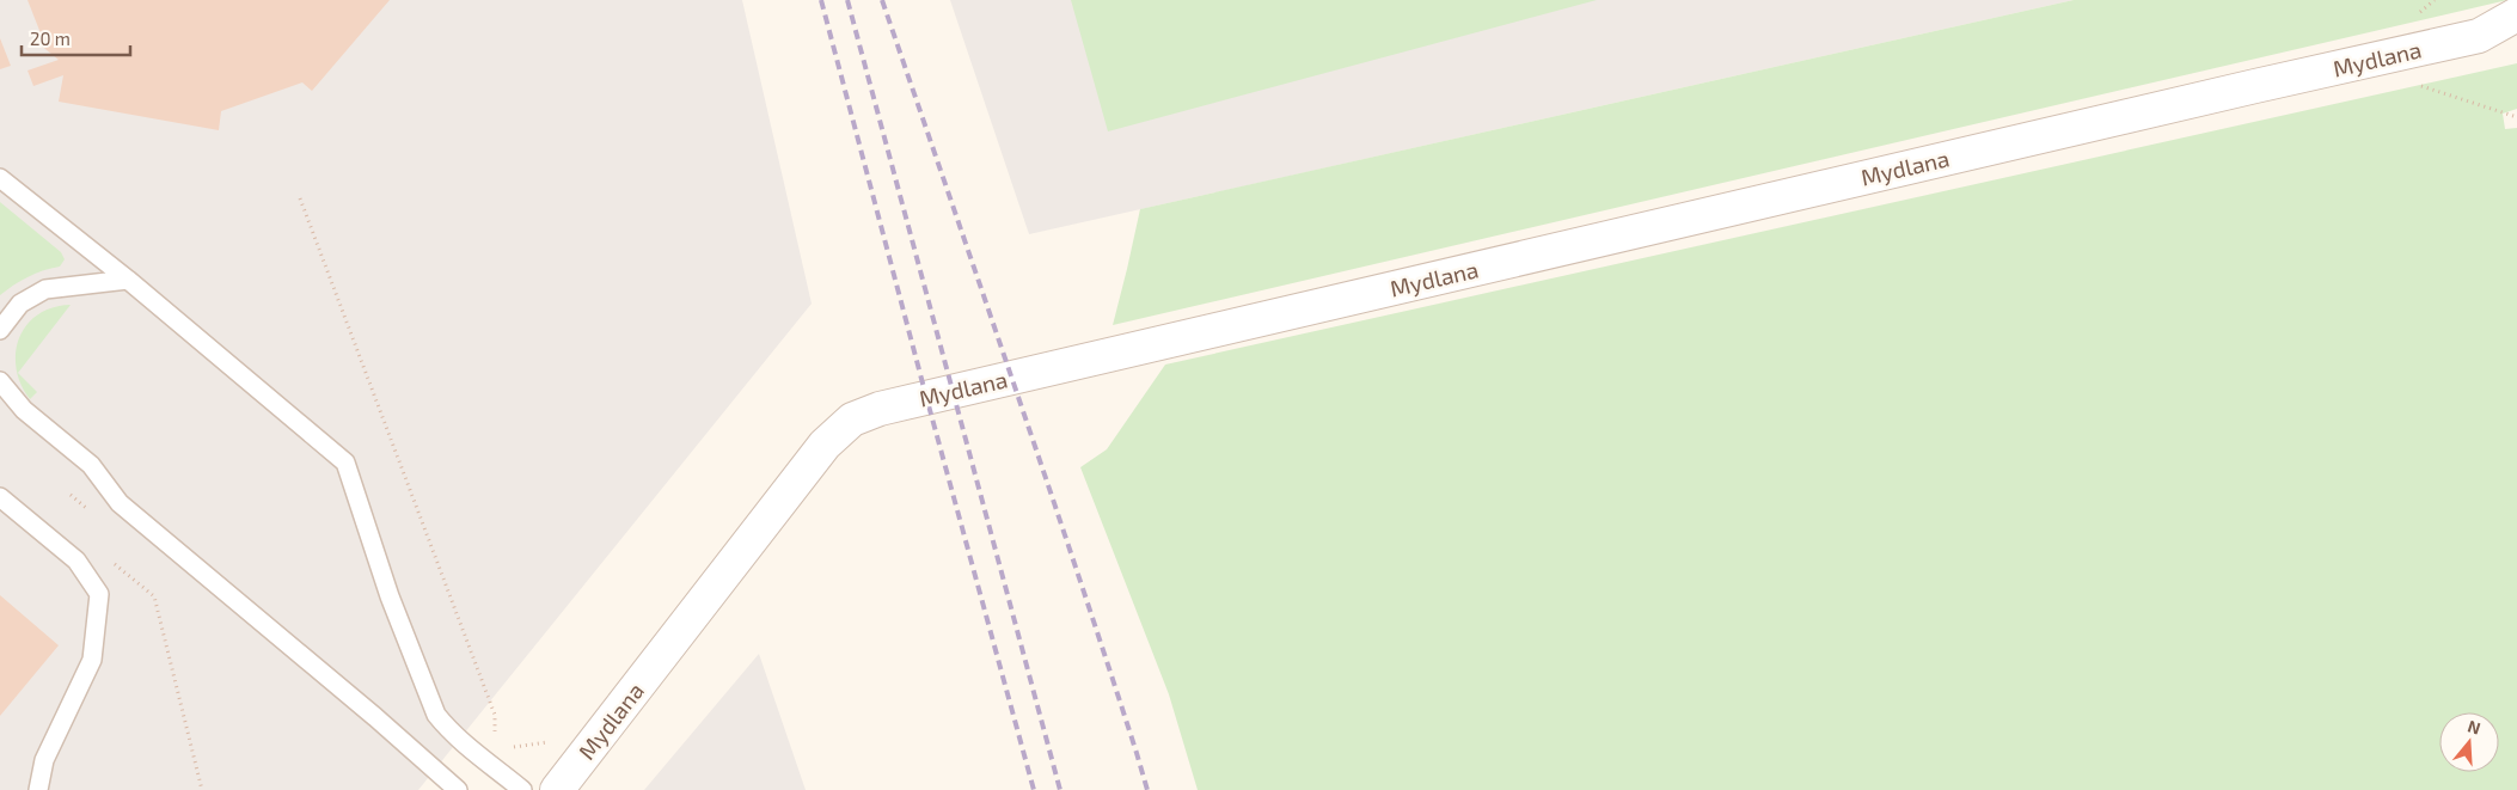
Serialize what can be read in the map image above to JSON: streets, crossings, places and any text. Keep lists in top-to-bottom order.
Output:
{
  "streets": {
    "street": ["Mydlana"]
  },
  "scale_bar": "20 m",
  "north": "top"
}
